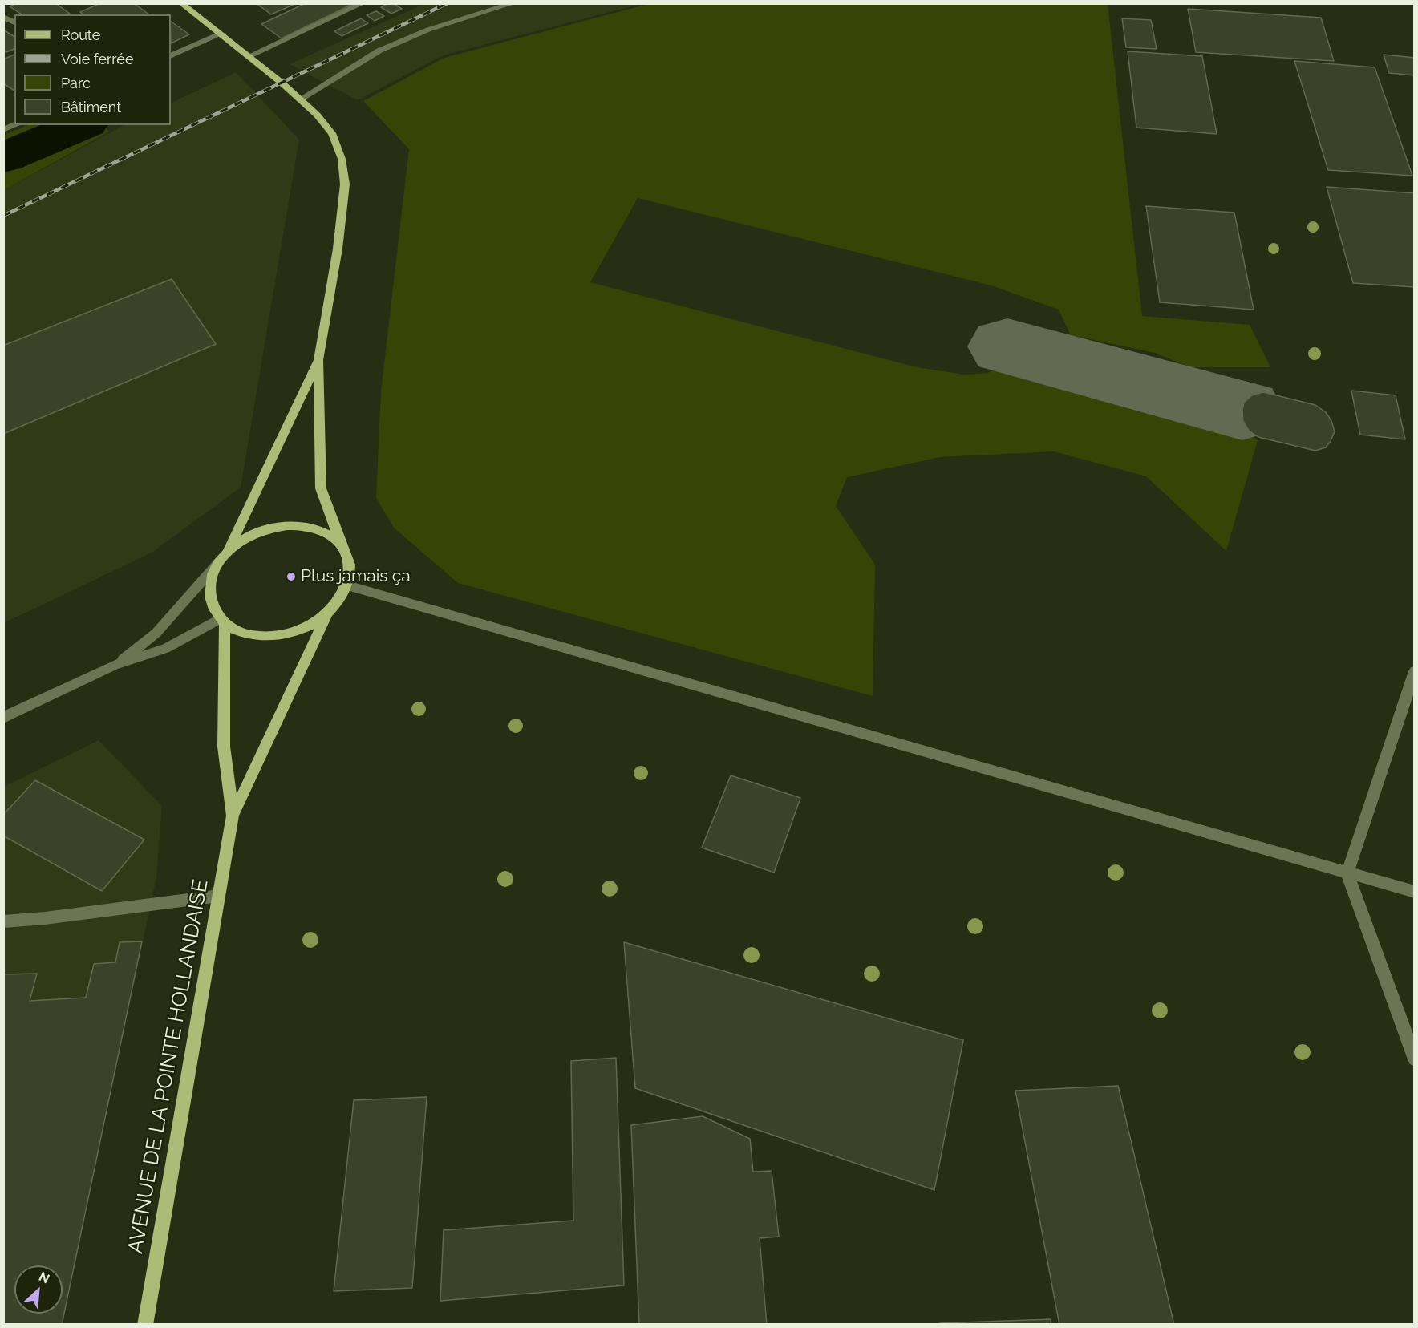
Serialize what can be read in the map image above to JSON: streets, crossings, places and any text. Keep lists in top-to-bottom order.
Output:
{
  "streets": {
    "main road": ["AVENUE DE LA POINTE HOLLANDAISE"]
  },
  "places": ["Plus jamais ça"],
  "legend": [
    "Route",
    "Voie ferrée",
    "Parc",
    "Bâtiment"
  ],
  "north": "top right"
}
